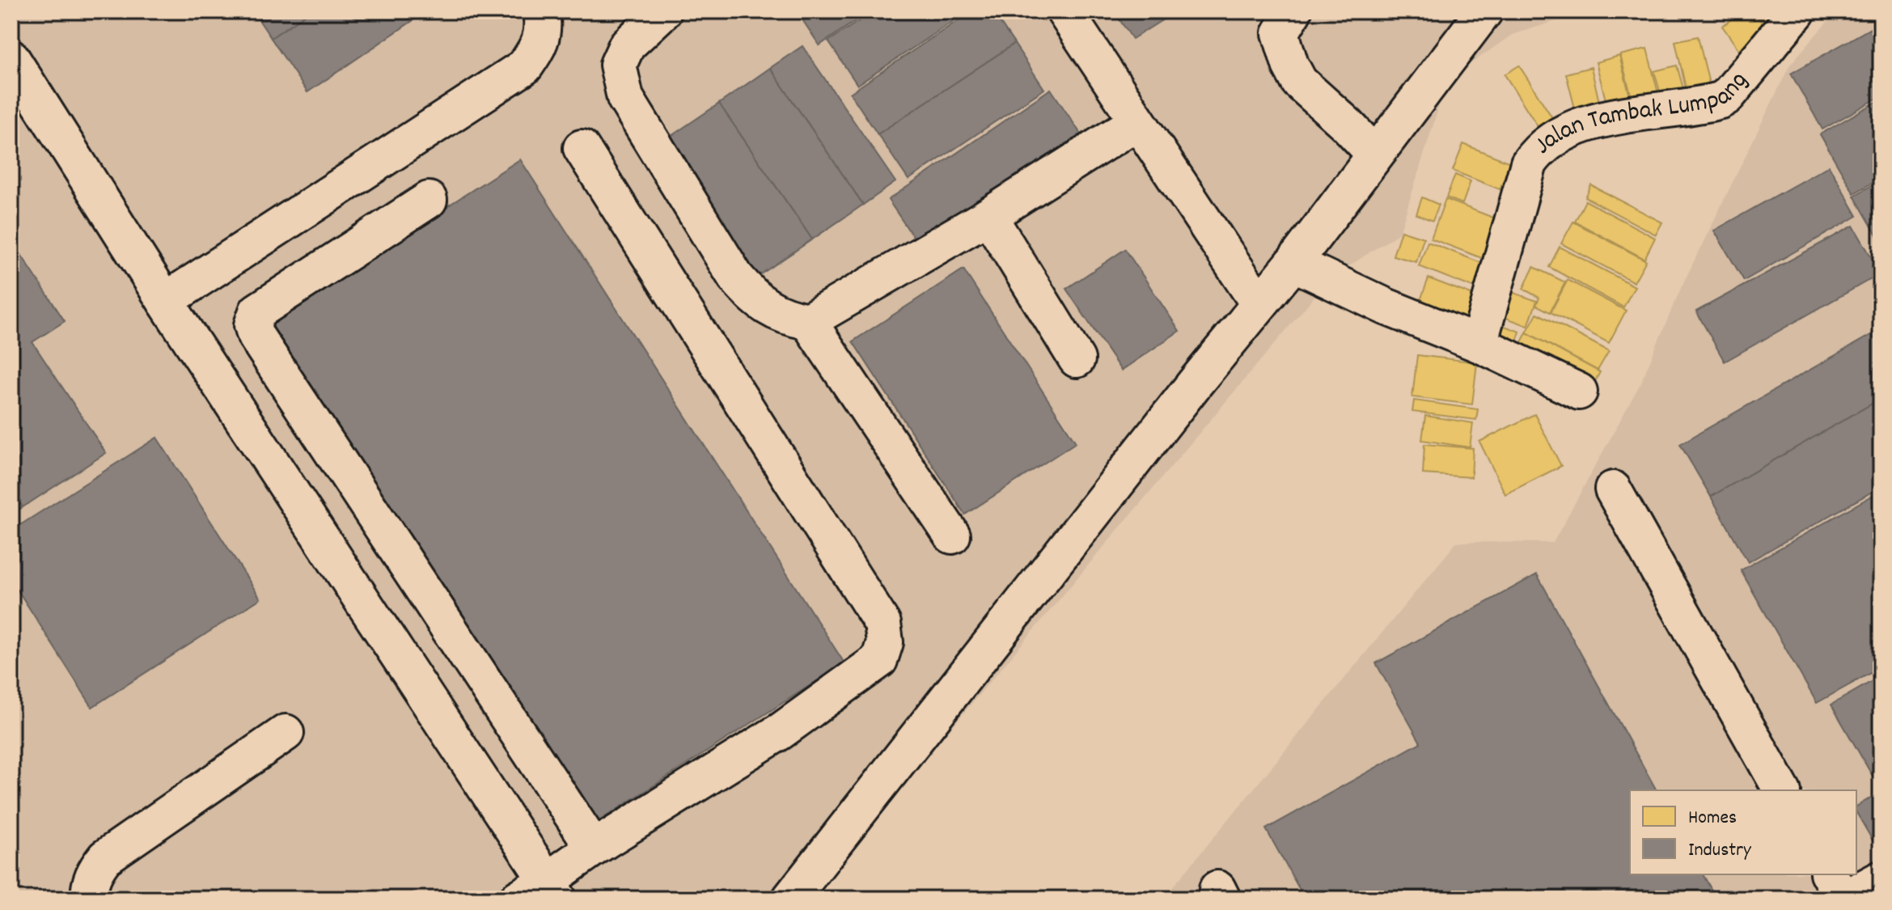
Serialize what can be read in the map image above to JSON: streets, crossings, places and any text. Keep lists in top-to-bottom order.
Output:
{
  "streets": {
    "street": ["Jalan Tambak Lumpang"]
  },
  "legend": ["Homes", "Industry"]
}
